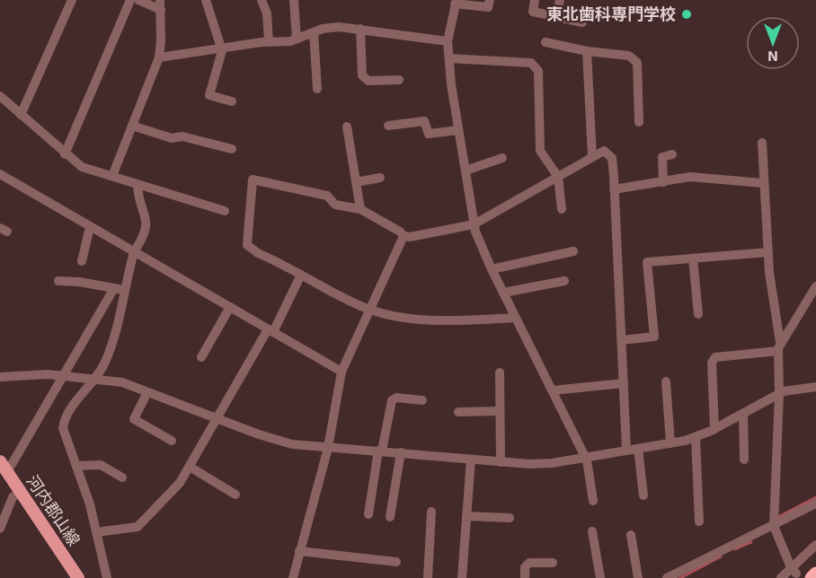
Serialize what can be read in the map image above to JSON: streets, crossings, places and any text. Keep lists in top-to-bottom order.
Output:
{
  "streets": {
    "main road": ["河内郡山線"]
  },
  "places": ["東北歯科専門学校"],
  "north": "bottom"
}
